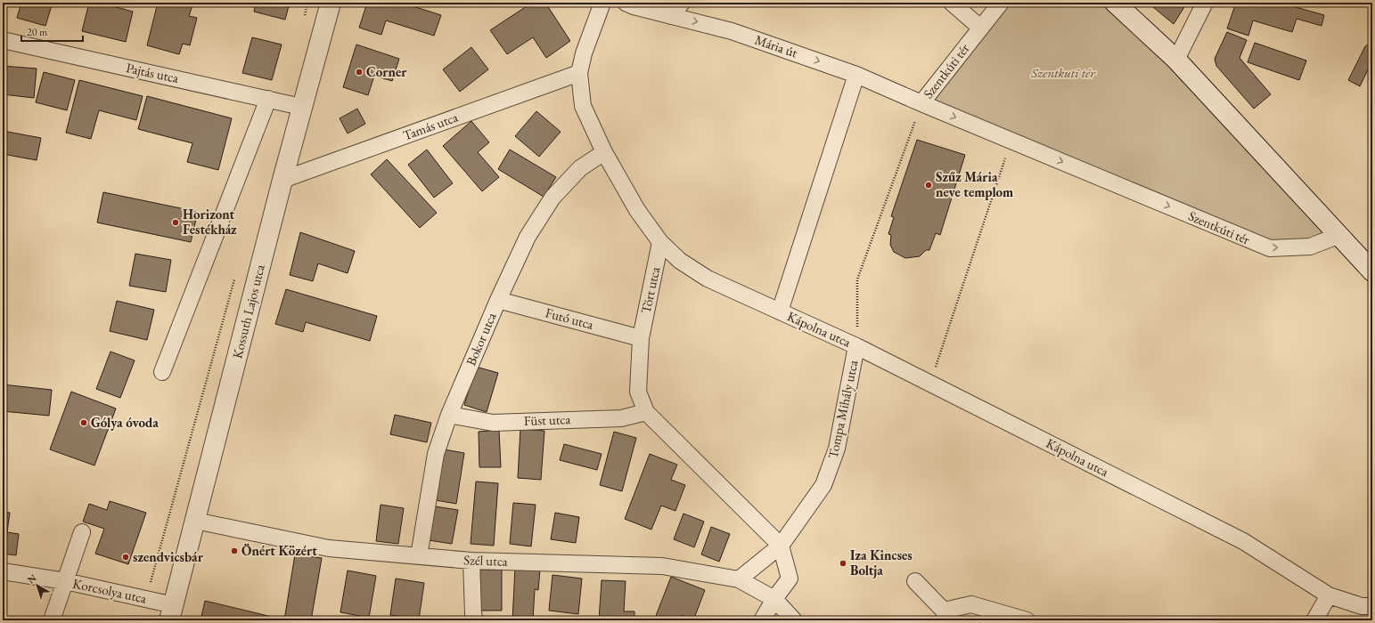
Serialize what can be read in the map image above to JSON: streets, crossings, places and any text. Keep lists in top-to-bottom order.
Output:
{
  "streets": {
    "street": [
      "Mária út",
      "Szentkúti tér",
      "Pajtás utca",
      "Tamás utca",
      "Tört utca",
      "Kossuth Lajos utca",
      "Futó utca",
      "Kápolna utca",
      "Bokor utca",
      "Tompa Mihály utca",
      "Füst utca",
      "Szél utca",
      "Korcsolya utca"
    ]
  },
  "crossings": [
    ["Mária út", "Szentkúti tér"],
    ["Mária út", "Kápolna utca"],
    ["Pajtás utca", "Kossuth Lajos utca"],
    ["Tamás utca", "Kossuth Lajos utca"],
    ["Tört utca", "Futó utca"],
    ["Tört utca", "Kápolna utca"],
    ["Tört utca", "Tompa Mihály utca"],
    ["Tört utca", "Füst utca"],
    ["Kossuth Lajos utca", "Szél utca"],
    ["Kossuth Lajos utca", "Korcsolya utca"],
    ["Futó utca", "Bokor utca"],
    ["Kápolna utca", "Tompa Mihály utca"],
    ["Bokor utca", "Füst utca"],
    ["Bokor utca", "Szél utca"],
    ["Tompa Mihály utca", "Szél utca"]
  ],
  "one_way": ["Mária út", "Szentkúti tér"],
  "parks": ["Szentkuti tér"],
  "places": [
    "Corner",
    "Szűz Mária neve templom",
    "Horizont Festékház",
    "Gólya óvoda",
    "Önért Közért",
    "szendvicsbár",
    "Iza Kincses Boltja"
  ],
  "scale_bar": "20 m",
  "north": "top left"
}
